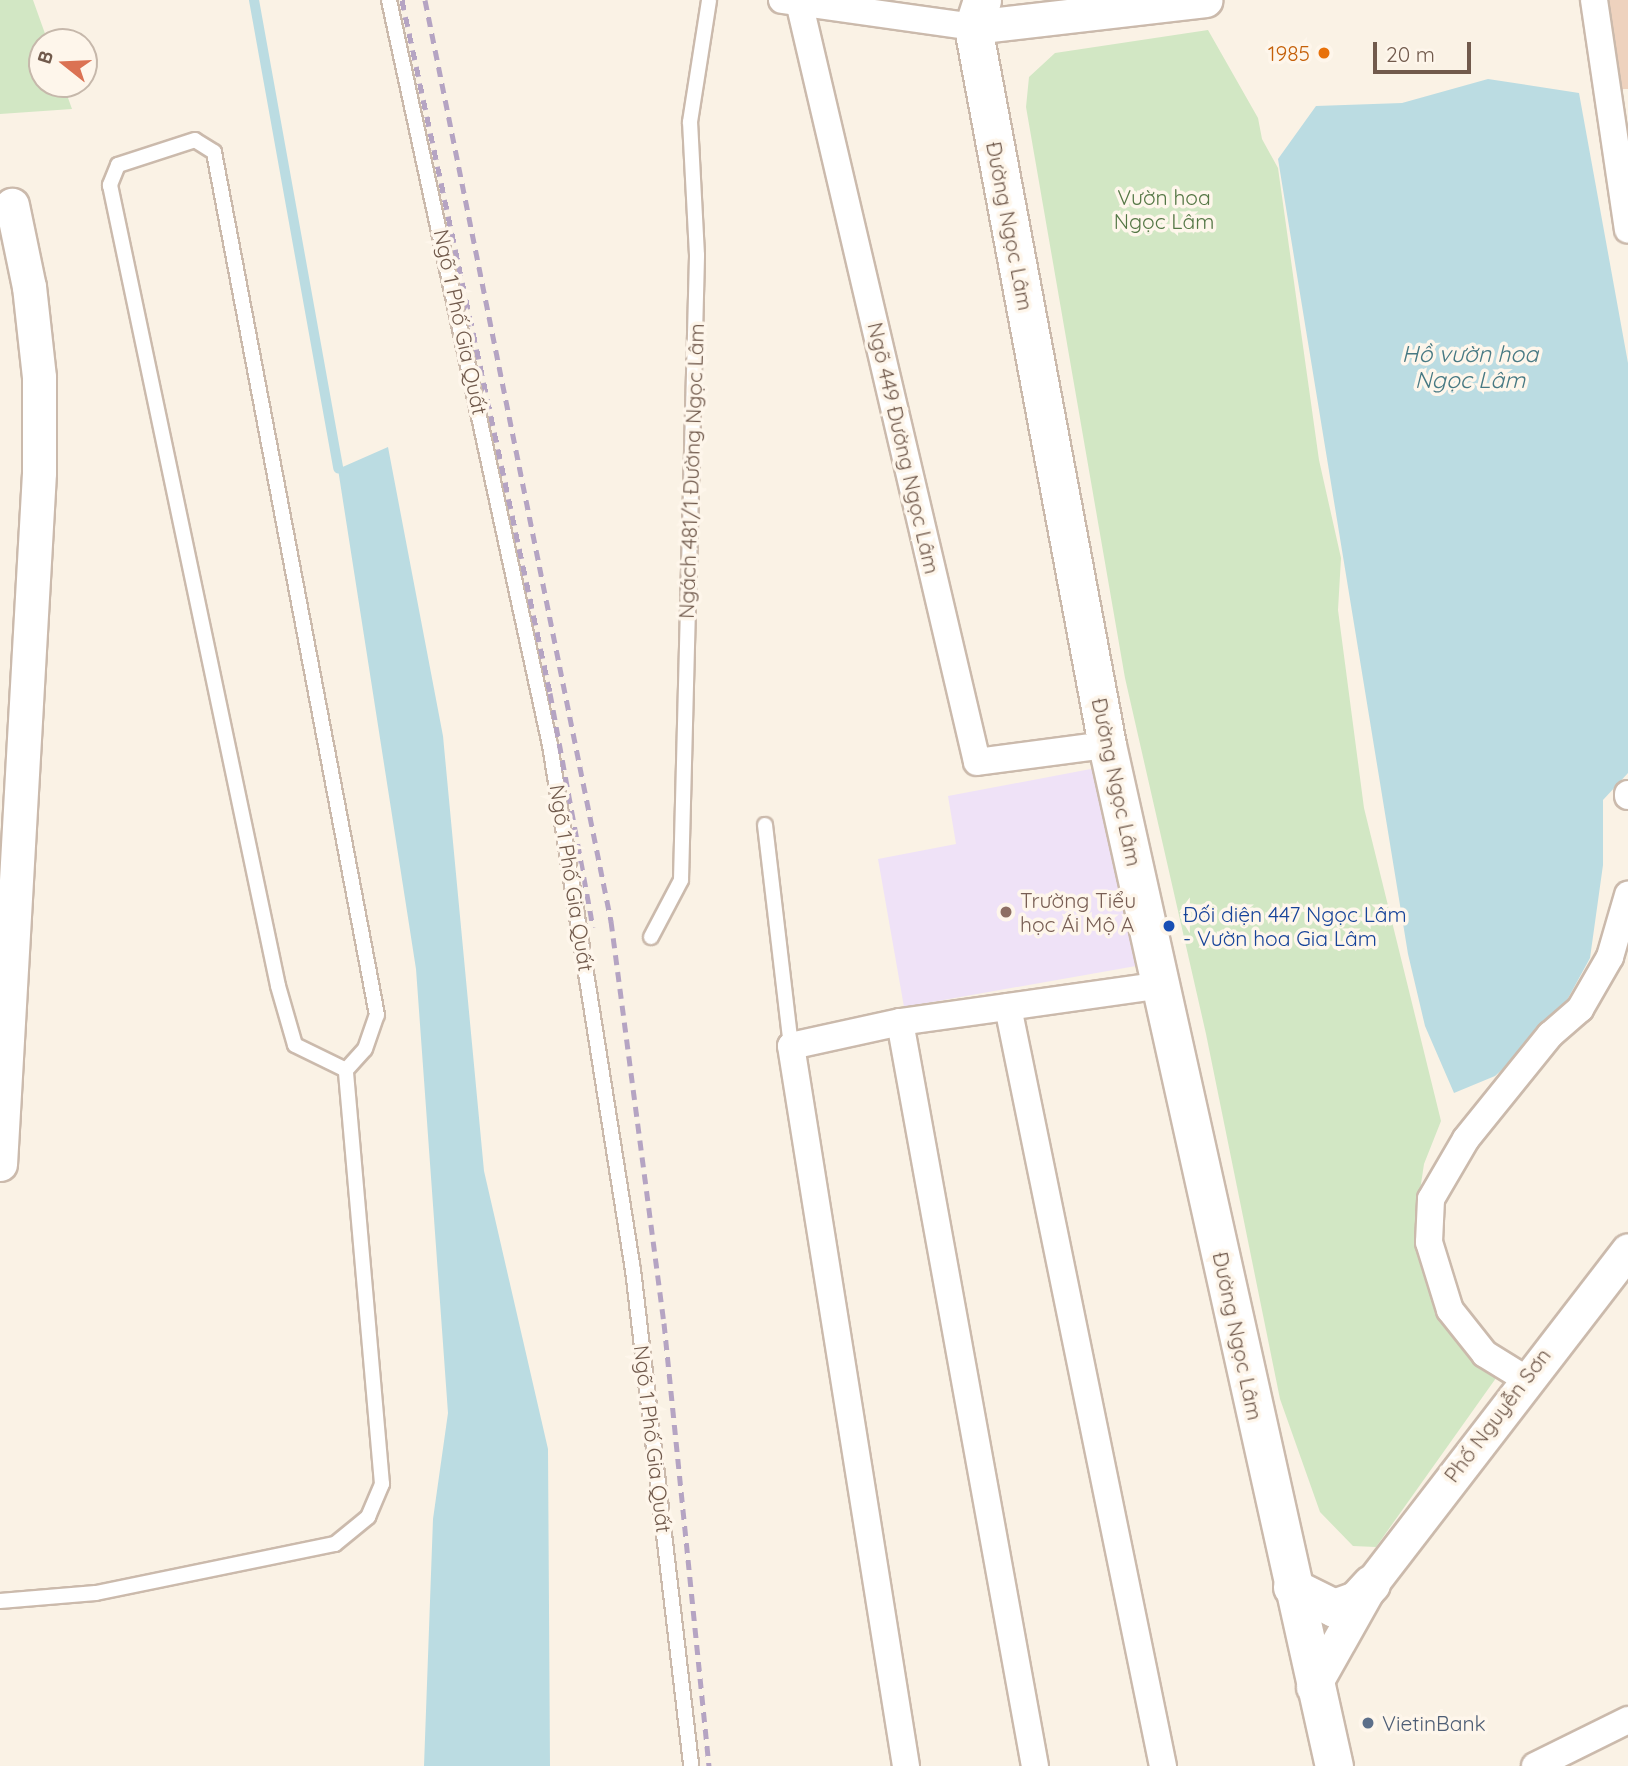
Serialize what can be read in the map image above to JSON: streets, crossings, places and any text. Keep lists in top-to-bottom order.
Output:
{
  "streets": {
    "main road": ["Đường Ngọc Lâm"],
    "street": ["Ngõ 449 Đường Ngọc Lâm", "Phố Nguyễn Sơn"],
    "lane": ["Ngõ 1 Phố Gia Quất", "Ngách 481/1 Đường Ngọc Lâm"]
  },
  "crossings": [
    ["Đường Ngọc Lâm", "Ngõ 449 Đường Ngọc Lâm"],
    ["Đường Ngọc Lâm", "Phố Nguyễn Sơn"]
  ],
  "water": ["Hồ vườn hoa Ngọc Lâm"],
  "parks": ["Vườn hoa Ngọc Lâm"],
  "places": [
    "1985",
    "Trường Tiểu học Ái Mộ A",
    "Đối diện 447 Ngọc Lâm - Vườn hoa Gia Lâm",
    "VietinBank"
  ],
  "scale_bar": "20 m",
  "north": "left"
}
